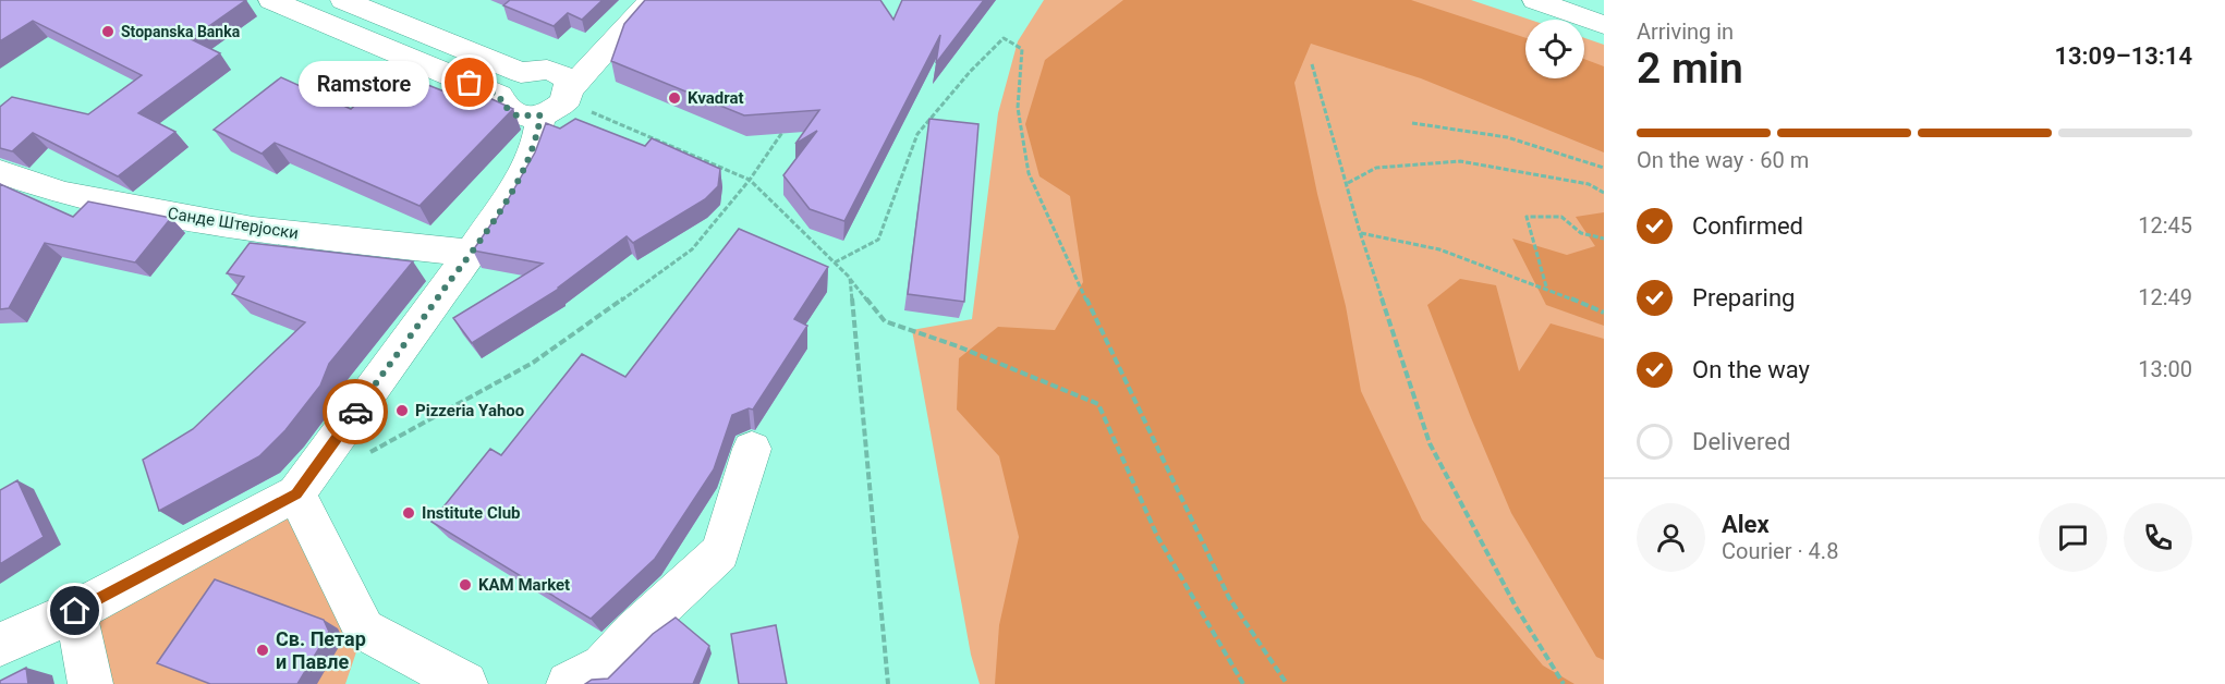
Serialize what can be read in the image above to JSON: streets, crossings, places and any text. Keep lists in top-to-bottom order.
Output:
{
  "streets": {
    "street": ["Санде Штерјоски"]
  },
  "places": [
    "Stopanska Banka",
    "Ramstore",
    "Kvadrat",
    "Pizzeria Yahoo",
    "Institute Club",
    "KAM Market",
    "Св. Петар и Павле"
  ],
  "page": {
    "heading": ["2 min", "Arriving in", "13:09–13:14"],
    "panel": ["Alex", "Courier · 4.8"],
    "bubble": "Ramstore",
    "bar": "On the way · 60 m",
    "list": [
      ["Confirmed", "12:45"],
      ["Preparing", "12:49"],
      ["On the way", "13:00"],
      "Delivered"
    ]
  }
}
